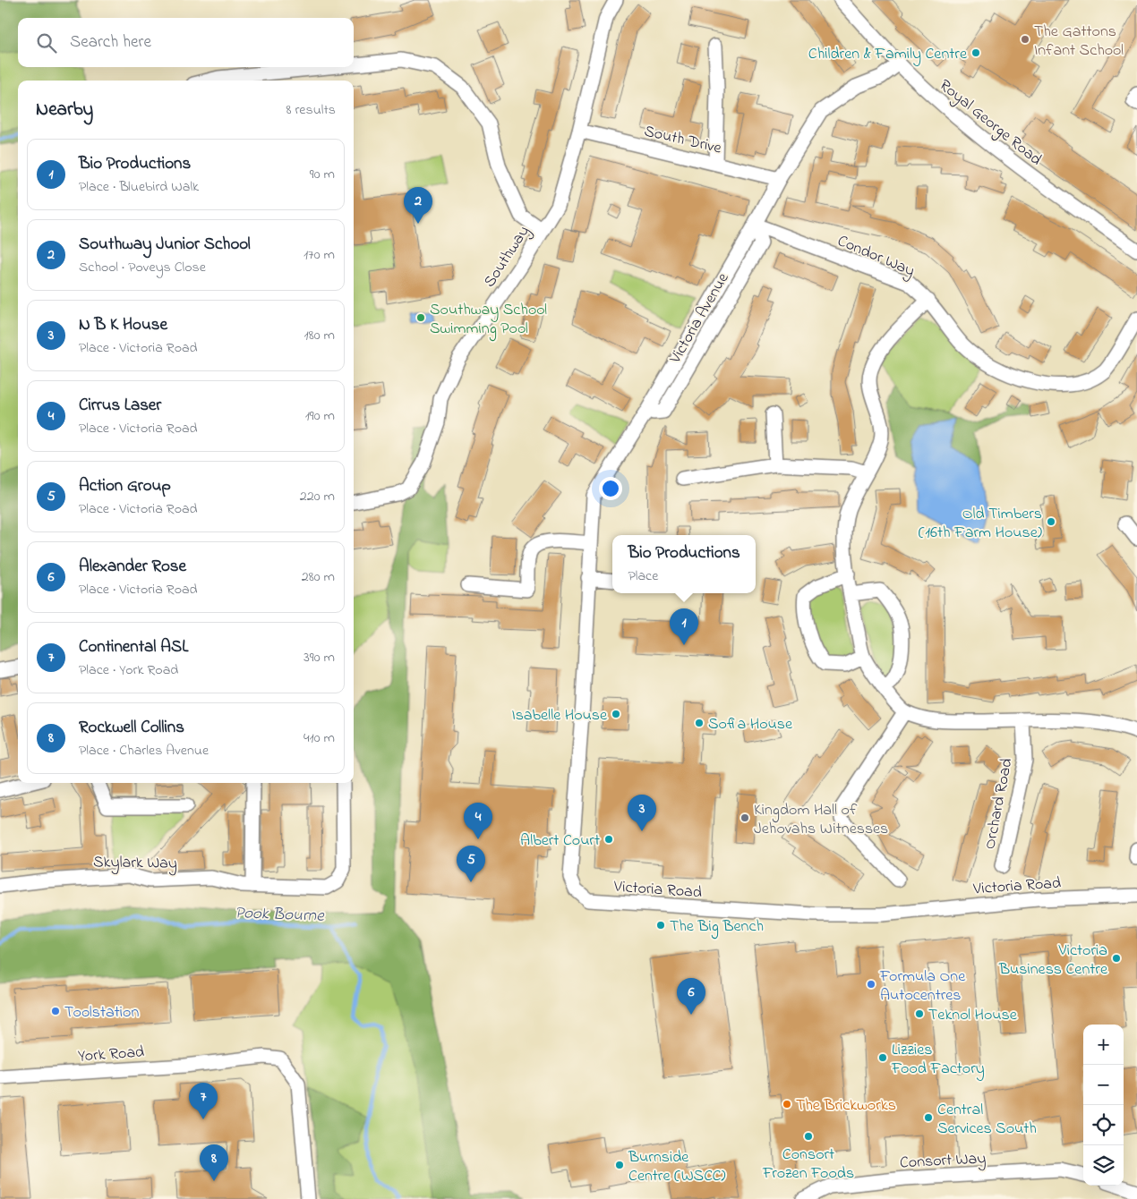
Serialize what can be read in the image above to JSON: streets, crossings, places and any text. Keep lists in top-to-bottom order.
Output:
{
  "streets": {
    "street": [
      "Royal George Road",
      "South Drive",
      "Condor Way",
      "Southway",
      "Victoria Avenue",
      "Orchard Road",
      "Skylark Way",
      "Victoria Road",
      "York Road",
      "Consort Way"
    ]
  },
  "crossings": [
    ["Royal George Road", "Victoria Avenue"],
    ["South Drive", "Southway"],
    ["South Drive", "Victoria Avenue"],
    ["Condor Way", "Victoria Avenue"],
    ["Victoria Avenue", "Victoria Road"]
  ],
  "water": ["Pook Bourne"],
  "places": [
    "The Gattons Infant School",
    "Children & Family Centre",
    "Southway School Swimming Pool",
    "Old Timbers (16th Farm House)",
    "Isabelle House",
    "Sofia House",
    "Kingdom Hall of Jehovahs Witnesses",
    "Albert Court",
    "The Big Bench",
    "Victoria Business Centre",
    "Formula One Autocentres",
    "Toolstation",
    "Teknol House",
    "Lizzies Food Factory",
    "The Brickworks",
    "Central Services South",
    "Consort Frozen Foods",
    "Burnside Centre (WSCC)"
  ],
  "page": {
    "search": "Search here",
    "heading": ["Nearby", "8 results"],
    "list": [
      {
        "mark": "1",
        "name": "Bio Productions",
        "note": "Place · Bluebird Walk",
        "value": "90 m"
      },
      {
        "mark": "2",
        "name": "Southway Junior School",
        "note": "School · Poveys Close",
        "value": "170 m"
      },
      {
        "mark": "3",
        "name": "N B K House",
        "note": "Place · Victoria Road",
        "value": "180 m"
      },
      {
        "mark": "4",
        "name": "Cirrus Laser",
        "note": "Place · Victoria Road",
        "value": "190 m"
      },
      {
        "mark": "5",
        "name": "Action Group",
        "note": "Place · Victoria Road",
        "value": "220 m"
      },
      {
        "mark": "6",
        "name": "Alexander Rose",
        "note": "Place · Victoria Road",
        "value": "280 m"
      },
      {
        "mark": "7",
        "name": "Continental ASL",
        "note": "Place · York Road",
        "value": "390 m"
      },
      {
        "mark": "8",
        "name": "Rockwell Collins",
        "note": "Place · Charles Avenue",
        "value": "410 m"
      }
    ],
    "pins": [
      "2",
      "1",
      "3",
      "4",
      "5",
      "6",
      "7",
      "8"
    ],
    "popup": ["Bio Productions", "Place"],
    "map_buttons": ["+", "−"]
  }
}
